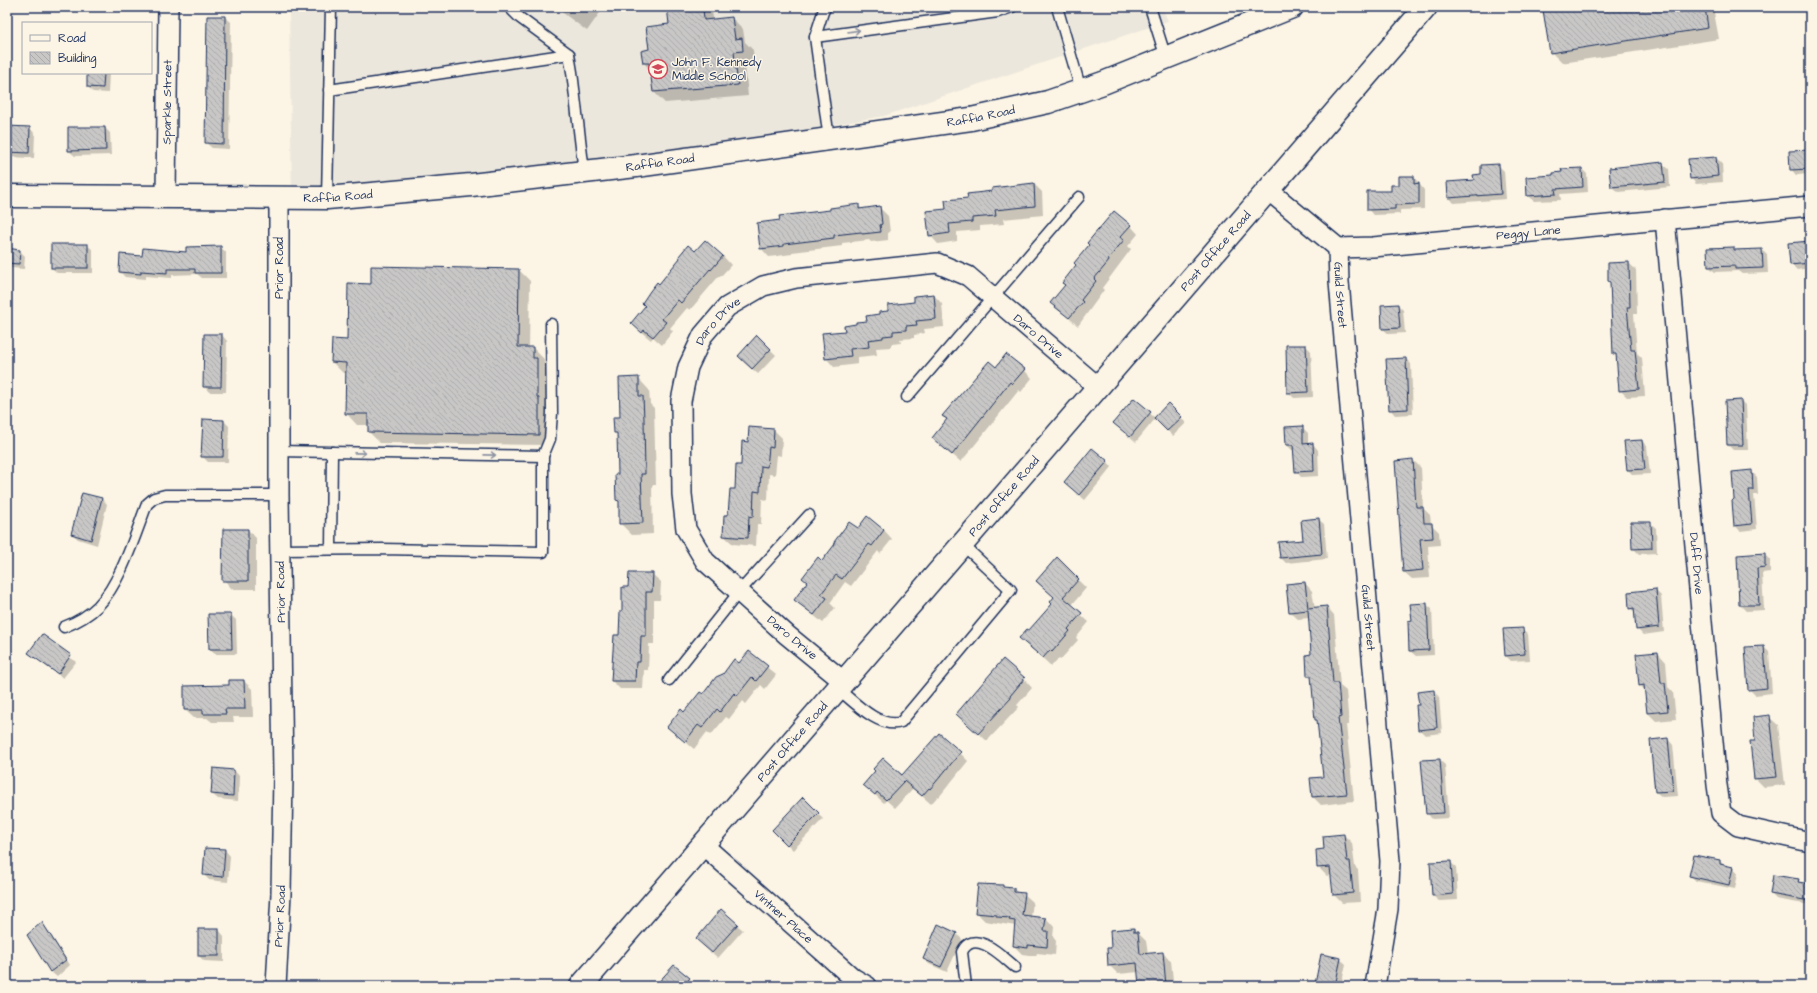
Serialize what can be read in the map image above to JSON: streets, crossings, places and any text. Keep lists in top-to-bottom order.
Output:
{
  "streets": {
    "main road": ["Raffia Road", "Post Office Road"],
    "street": [
      "Sparkle Street",
      "Peggy Lane",
      "Prior Road",
      "Guild Street",
      "Daro Drive",
      "Duff Drive",
      "Vintner Place"
    ]
  },
  "crossings": [
    ["Sparkle Street", "Raffia Road"],
    ["Raffia Road", "Prior Road"],
    ["Peggy Lane", "Guild Street"],
    ["Peggy Lane", "Duff Drive"],
    ["Post Office Road", "Daro Drive"],
    ["Post Office Road", "Vintner Place"]
  ],
  "places": {
    "school or university": ["John F. Kennedy Middle School"]
  },
  "legend": ["Road", "Building"]
}
